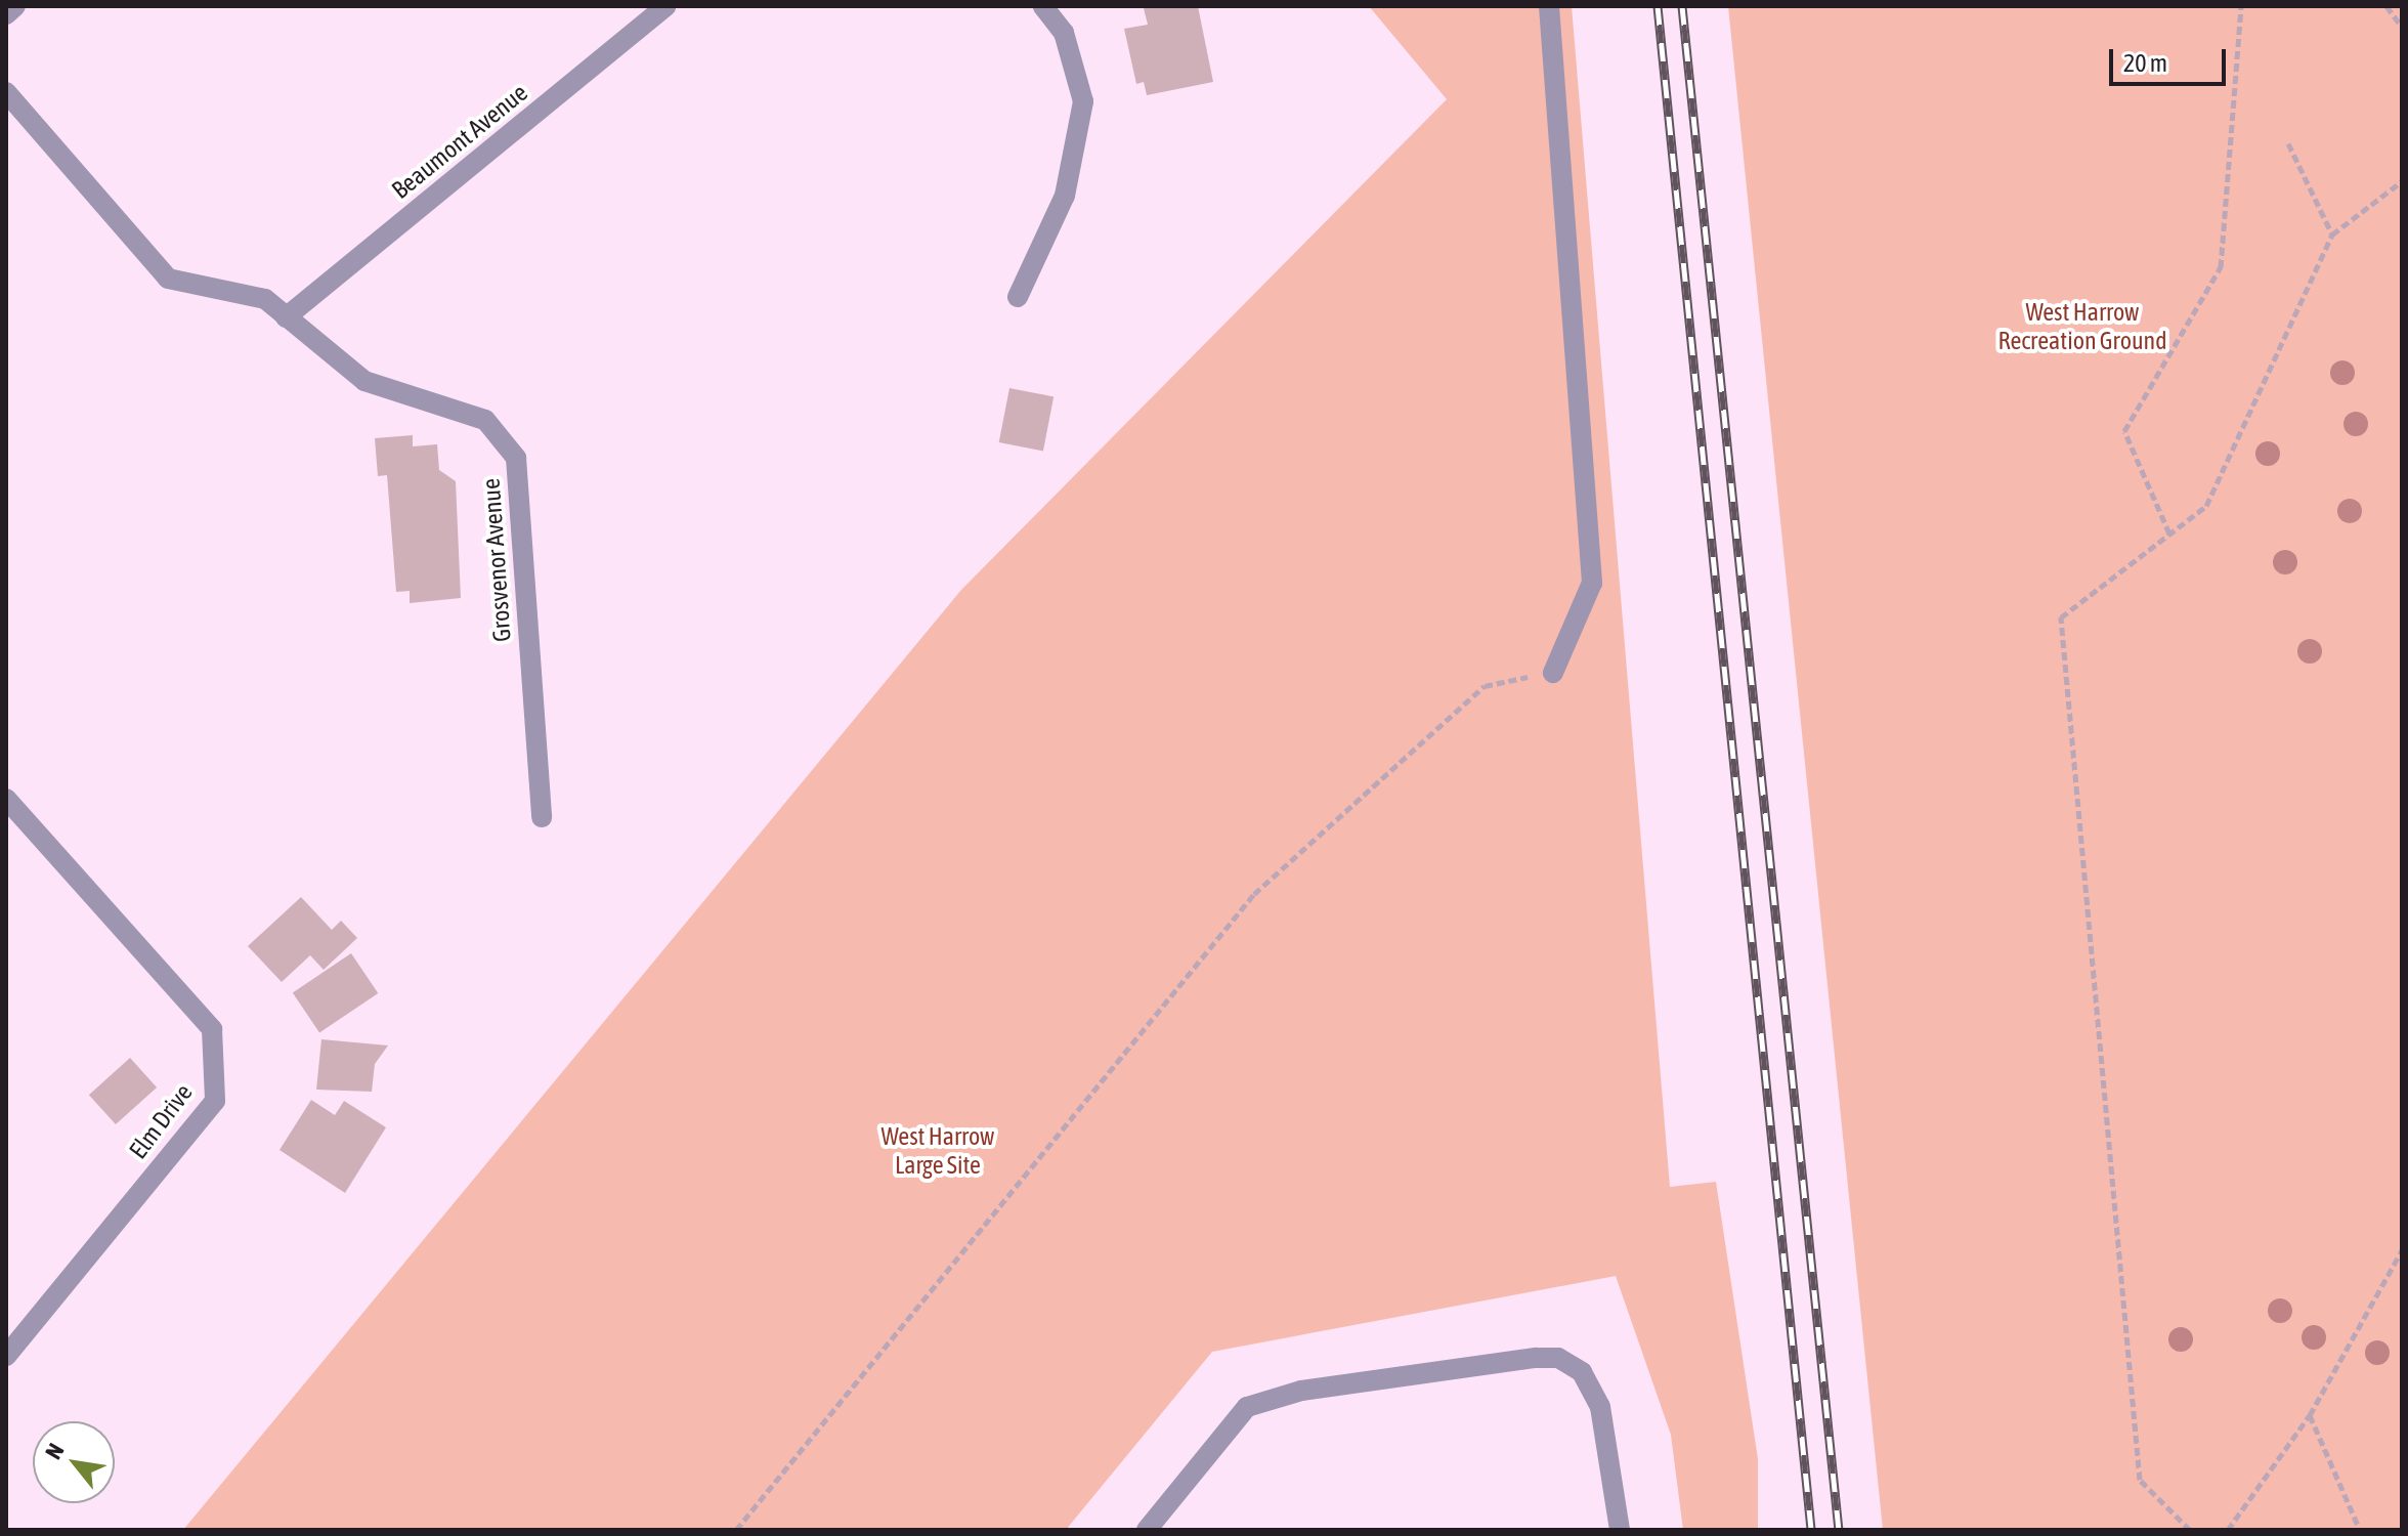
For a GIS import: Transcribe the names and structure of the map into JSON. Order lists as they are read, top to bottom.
{
  "streets": {
    "street": ["Beaumont Avenue", "Grosvenor Avenue", "Elm Drive"]
  },
  "crossings": [
    ["Beaumont Avenue", "Grosvenor Avenue"]
  ],
  "parks": ["West Harrow Recreation Ground", "West Harrow Large Site"],
  "scale_bar": "20 m",
  "north": "top left"
}
